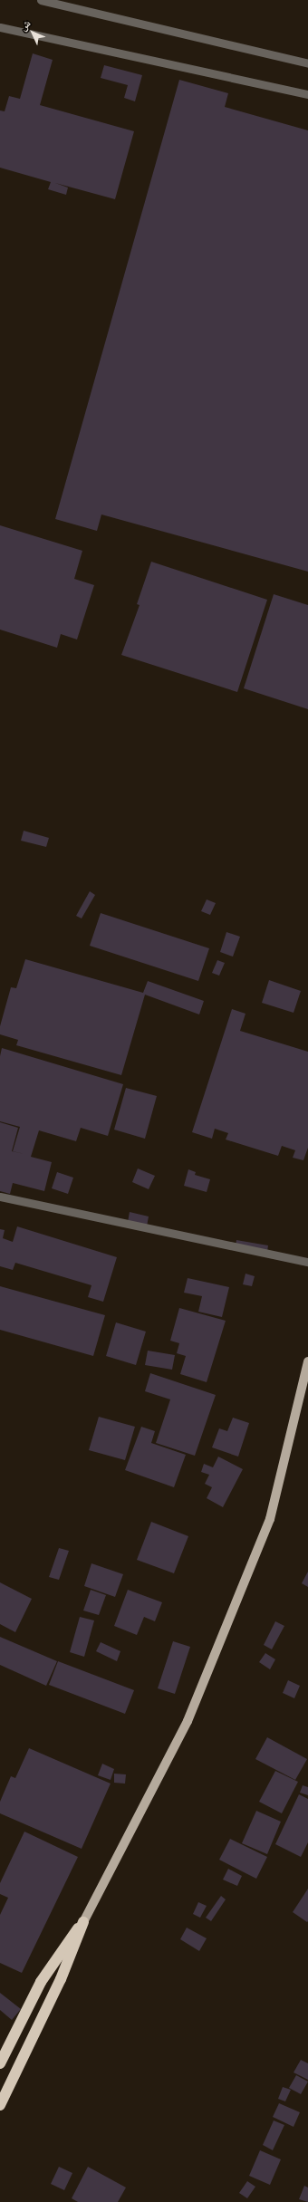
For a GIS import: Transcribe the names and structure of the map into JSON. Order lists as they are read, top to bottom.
{
  "north": "top left"
}
